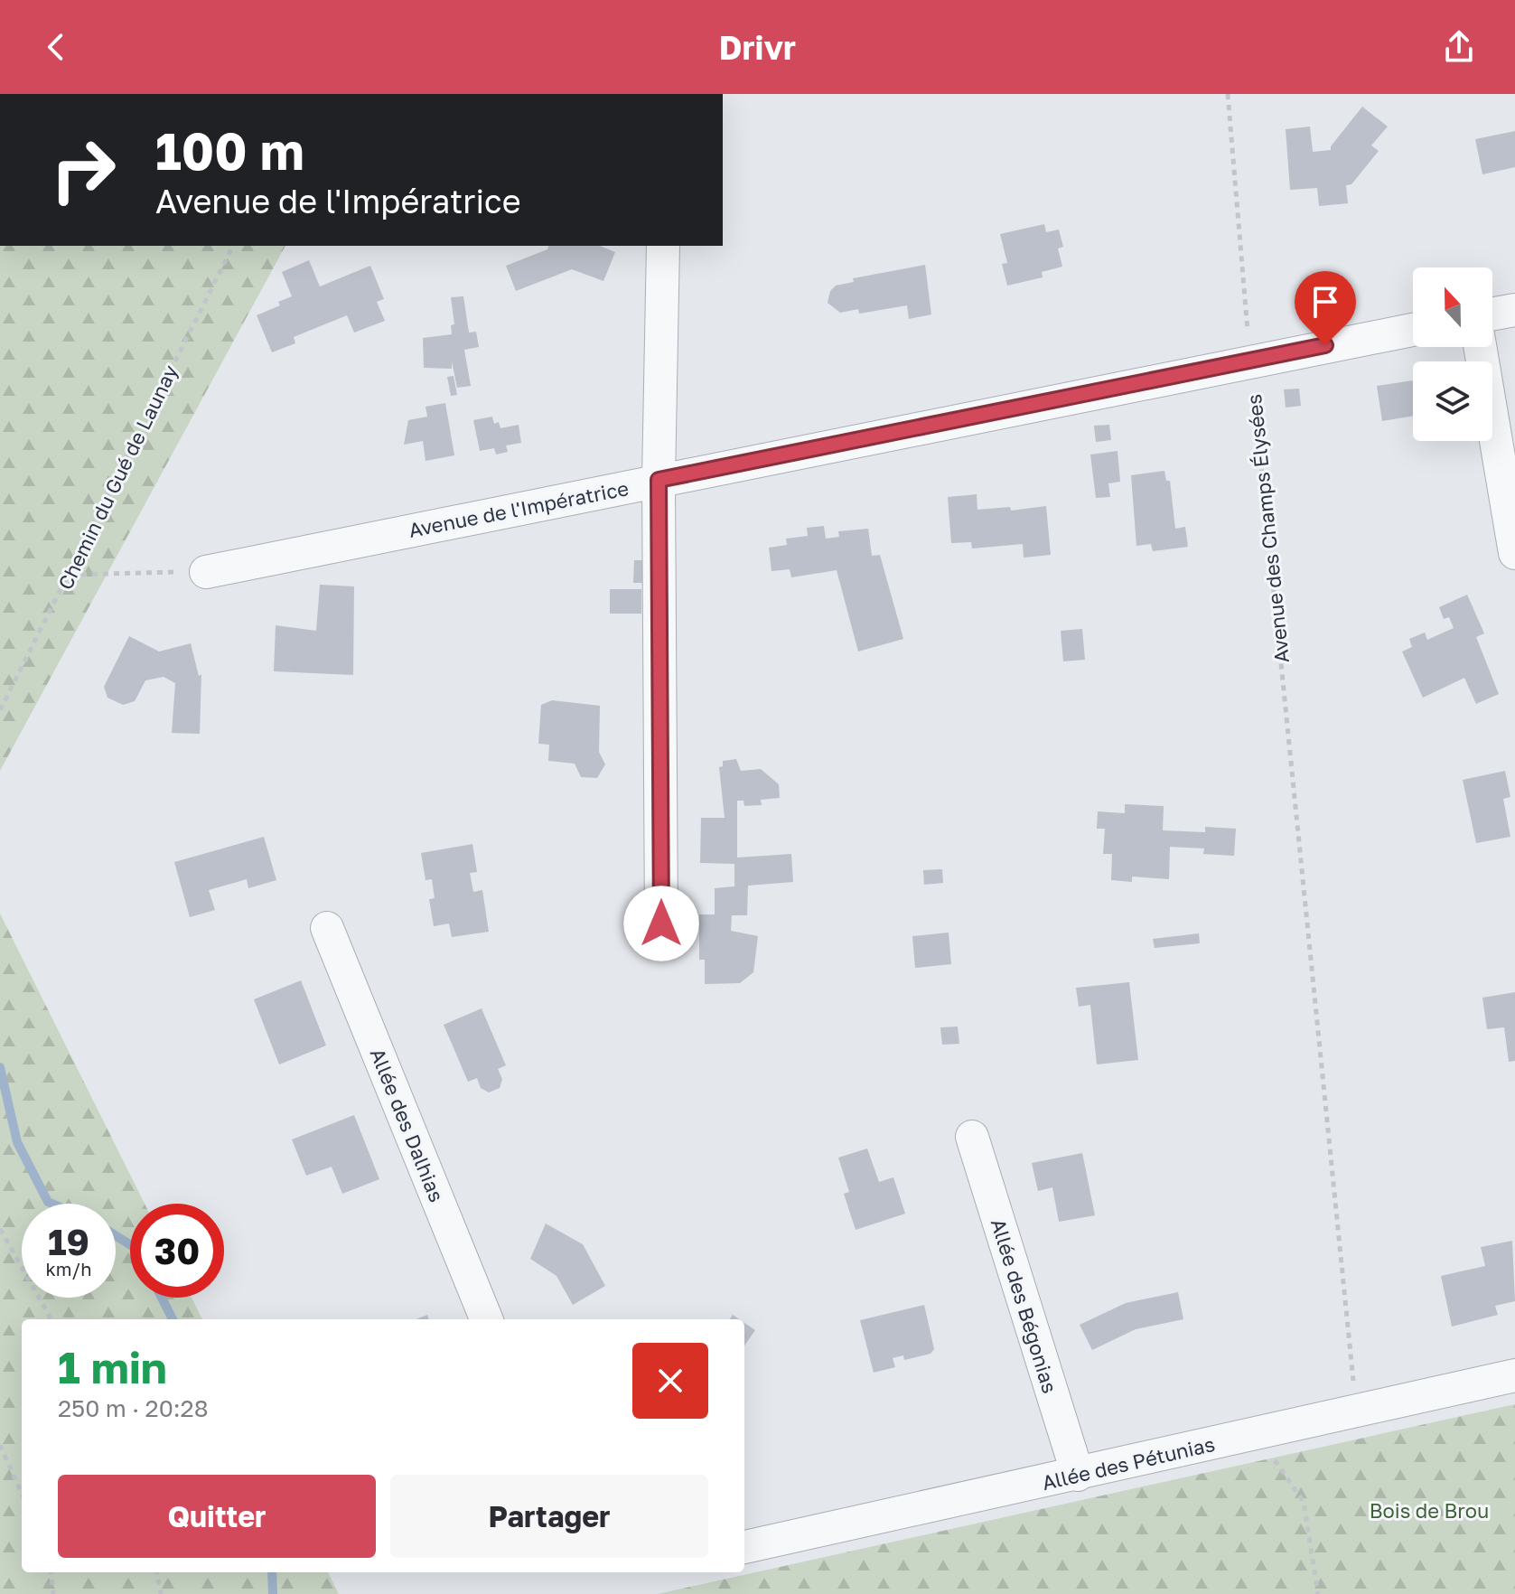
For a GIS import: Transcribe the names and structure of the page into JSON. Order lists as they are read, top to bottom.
{
  "streets": {
    "street": [
      "Avenue de l'Impératrice",
      "Allée des Dalhias",
      "Allée des Bégonias",
      "Allée des Pétunias"
    ],
    "path": ["Chemin du Gué de Launay", "Avenue des Champs Élysées"]
  },
  "crossings": [
    ["Avenue de l'Impératrice", "Avenue des Champs Élysées"],
    ["Avenue des Champs Élysées", "Allée des Pétunias"],
    ["Allée des Bégonias", "Allée des Pétunias"]
  ],
  "parks": ["Bois de Brou"],
  "north": "top",
  "page": {
    "header": "Drivr",
    "turn": ["100 m", "Avenue de l'Impératrice"],
    "speed": "19 km/h",
    "limit": "30",
    "heading": ["1 min", "250 m · 20:28"],
    "buttons": ["Quitter", "Partager"]
  }
}
